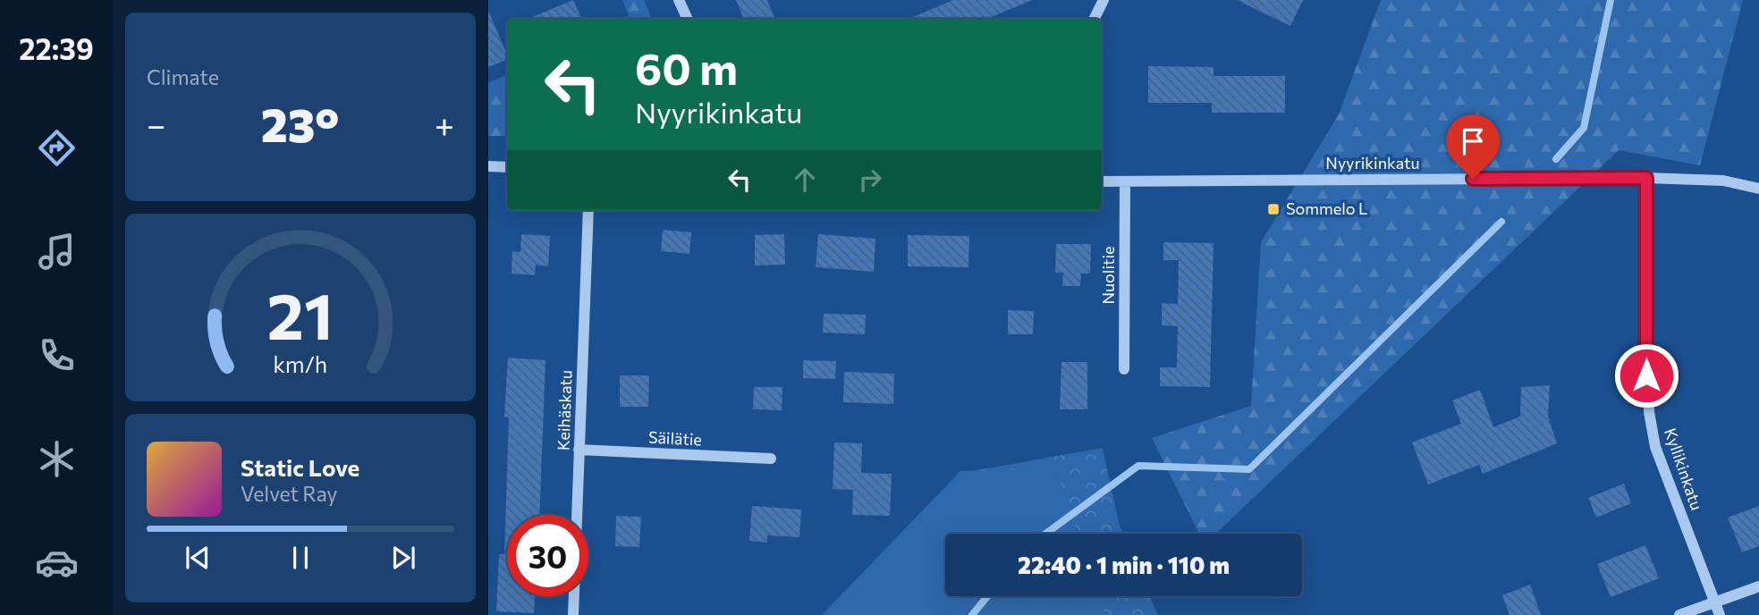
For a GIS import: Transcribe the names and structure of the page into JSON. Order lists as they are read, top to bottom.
{
  "streets": {
    "street": [
      "Nyyrikinkatu",
      "Nuolitie",
      "Keihäskatu",
      "Säilätie",
      "Kyllikinkatu"
    ]
  },
  "crossings": [
    ["Nyyrikinkatu", "Nuolitie"],
    ["Nyyrikinkatu", "Kyllikinkatu"],
    ["Keihäskatu", "Säilätie"]
  ],
  "places": {
    "transit": ["Sommelo L"]
  },
  "page": {
    "tabs": "22:39",
    "tile": "Climate",
    "turn": ["60 m", "Nyyrikinkatu"],
    "heat": ["−", "23°", "+"],
    "song": ["Static Love", "Velvet Ray"],
    "limit": "30",
    "trip": "22:40 · 1 min · 110 m",
    "gauge": ["21", "km/h"]
  }
}
